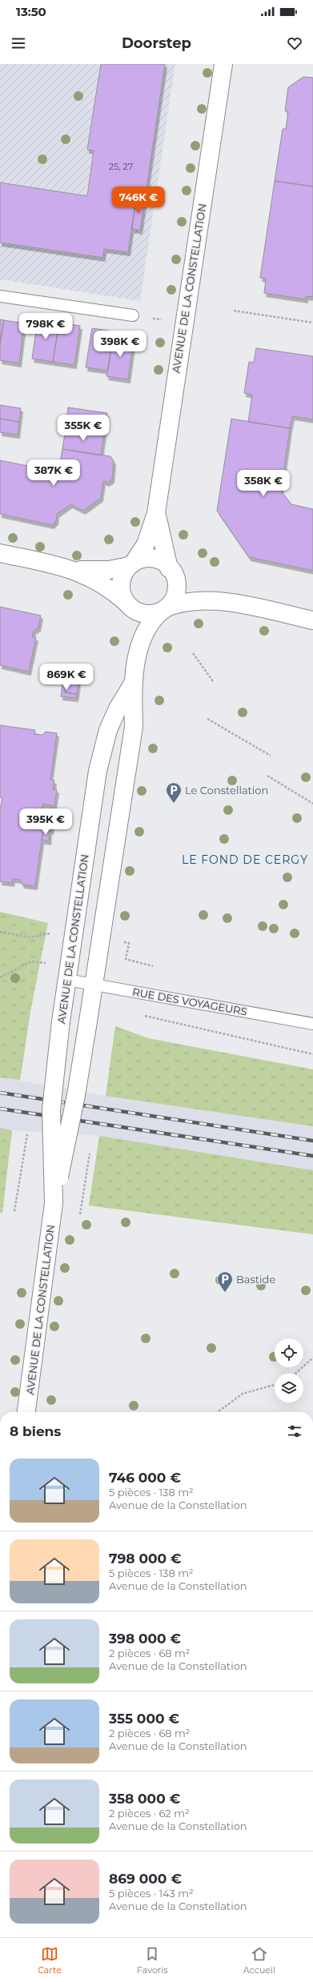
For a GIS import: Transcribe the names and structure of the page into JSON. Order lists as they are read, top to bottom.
{
  "streets": {
    "street": ["AVENUE DE LA CONSTELLATION"],
    "lane": ["RUE DES VOYAGEURS"]
  },
  "crossings": [
    ["AVENUE DE LA CONSTELLATION", "RUE DES VOYAGEURS"]
  ],
  "districts": ["LE FOND DE CERGY"],
  "places": {
    "parking": ["Le Constellation", "Bastide"]
  },
  "house_numbers": ["25, 27"],
  "page": {
    "status": "13:50",
    "header": "Doorstep",
    "price": [
      "746K €",
      "798K €",
      "398K €",
      "355K €",
      "387K €",
      "358K €",
      "869K €",
      "395K €"
    ],
    "heading": "8 biens",
    "list": [
      {
        "name": "746 000 €",
        "note": "5 pièces · 138 m² · Avenue de la Constellation"
      },
      {
        "name": "798 000 €",
        "note": "5 pièces · 138 m² · Avenue de la Constellation"
      },
      {
        "name": "398 000 €",
        "note": "2 pièces · 68 m² · Avenue de la Constellation"
      },
      {
        "name": "355 000 €",
        "note": "2 pièces · 68 m² · Avenue de la Constellation"
      },
      {
        "name": "358 000 €",
        "note": "2 pièces · 62 m² · Avenue de la Constellation"
      },
      {
        "name": "869 000 €",
        "note": "5 pièces · 143 m² · Avenue de la Constellation"
      }
    ],
    "tabs": ["Carte", "Favoris", "Accueil"]
  }
}
